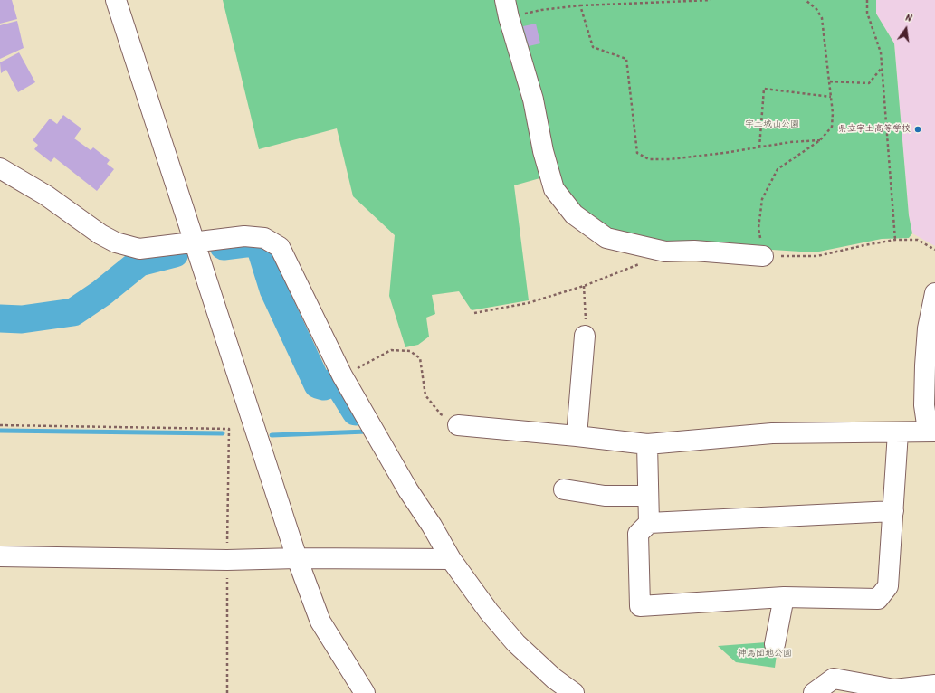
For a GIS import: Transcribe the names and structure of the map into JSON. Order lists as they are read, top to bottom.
{
  "parks": ["宇土城山公園", "神馬団地公園"],
  "places": ["県立宇土高等学校"],
  "north": "top"
}
